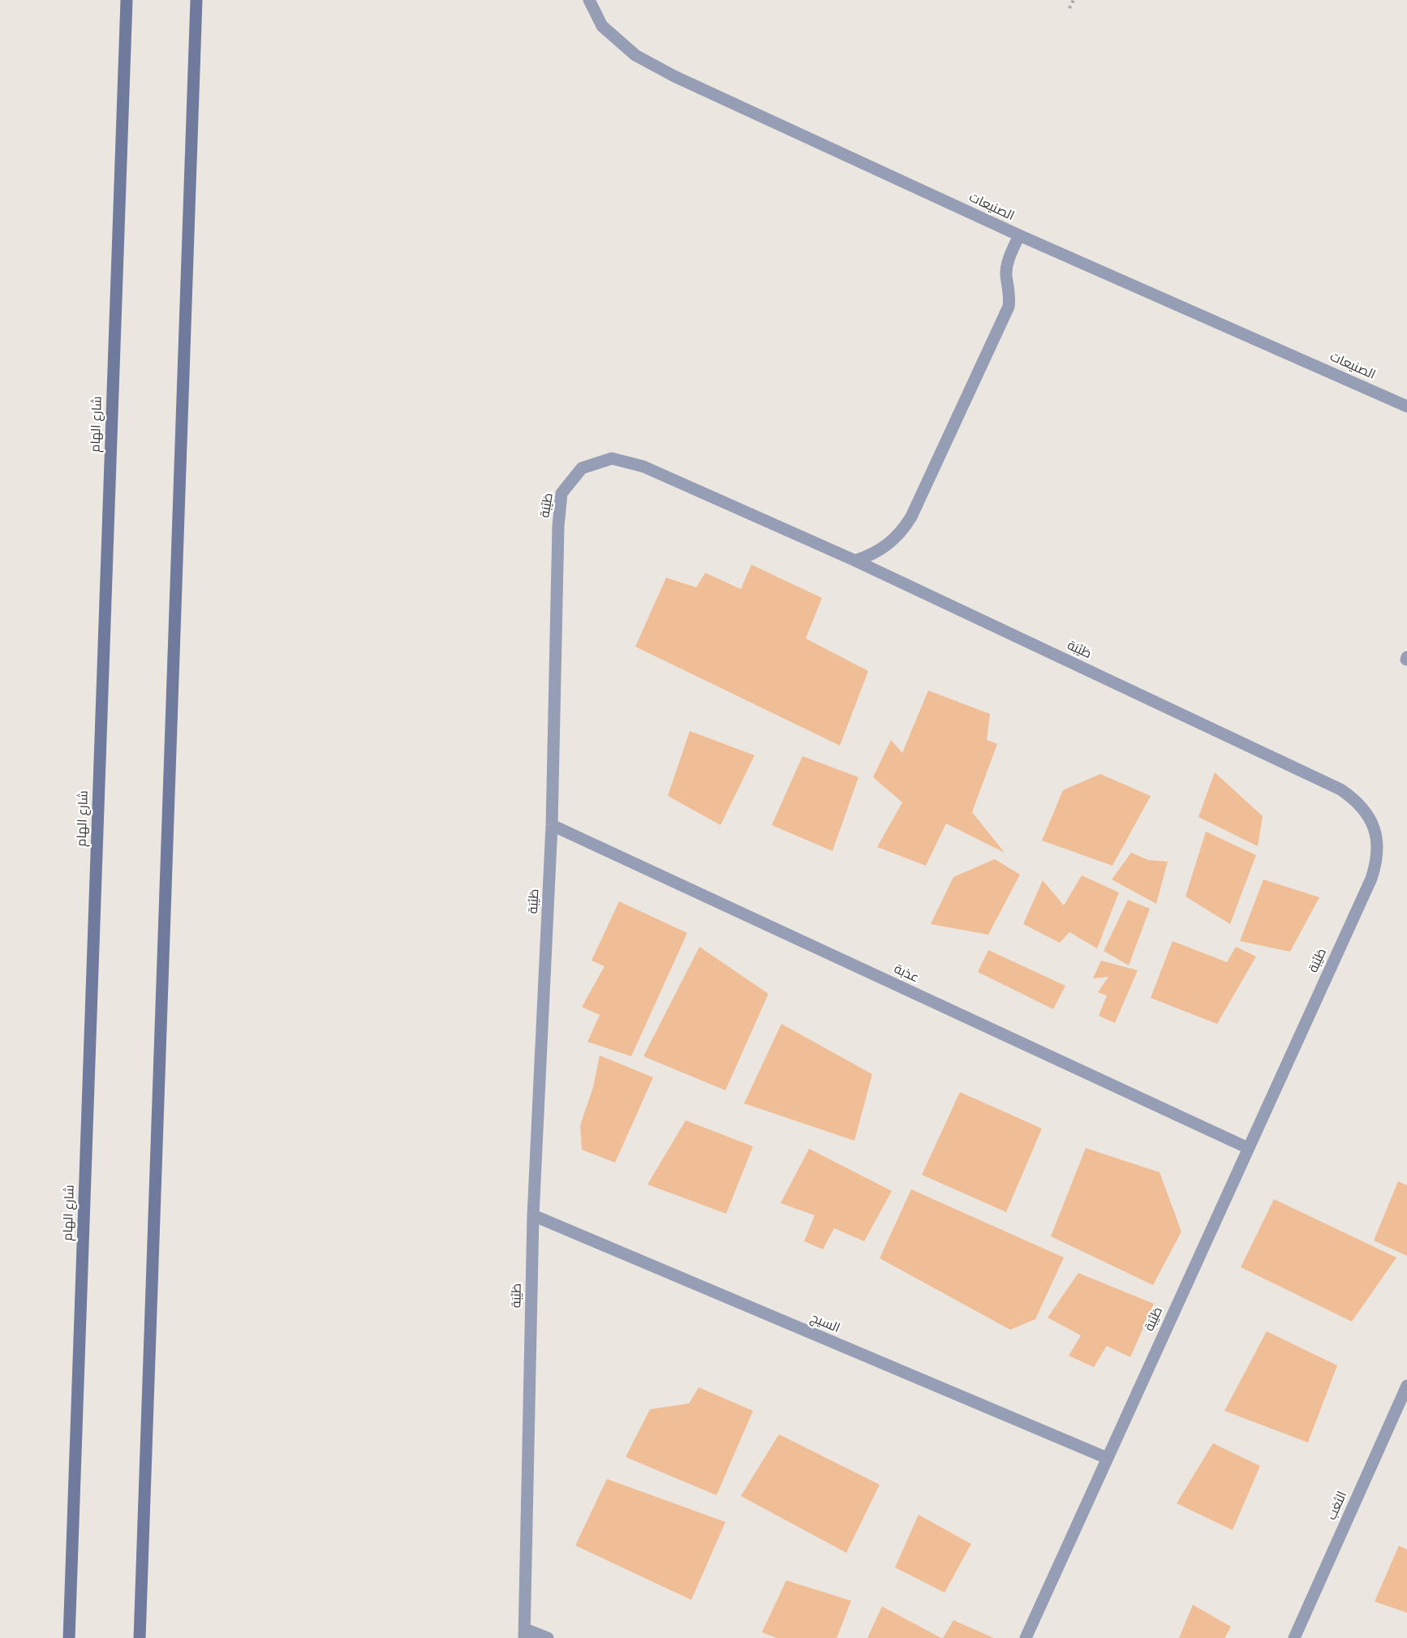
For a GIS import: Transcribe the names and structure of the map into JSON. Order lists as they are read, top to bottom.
{
  "streets": {
    "street": [
      "الصنيعات",
      "شارع الهام",
      "طَيْبَة",
      "عذبة",
      "السيج",
      "الثغب"
    ]
  },
  "crossings": [
    ["طَيْبَة", "عذبة"],
    ["طَيْبَة", "السيج"]
  ]
}
